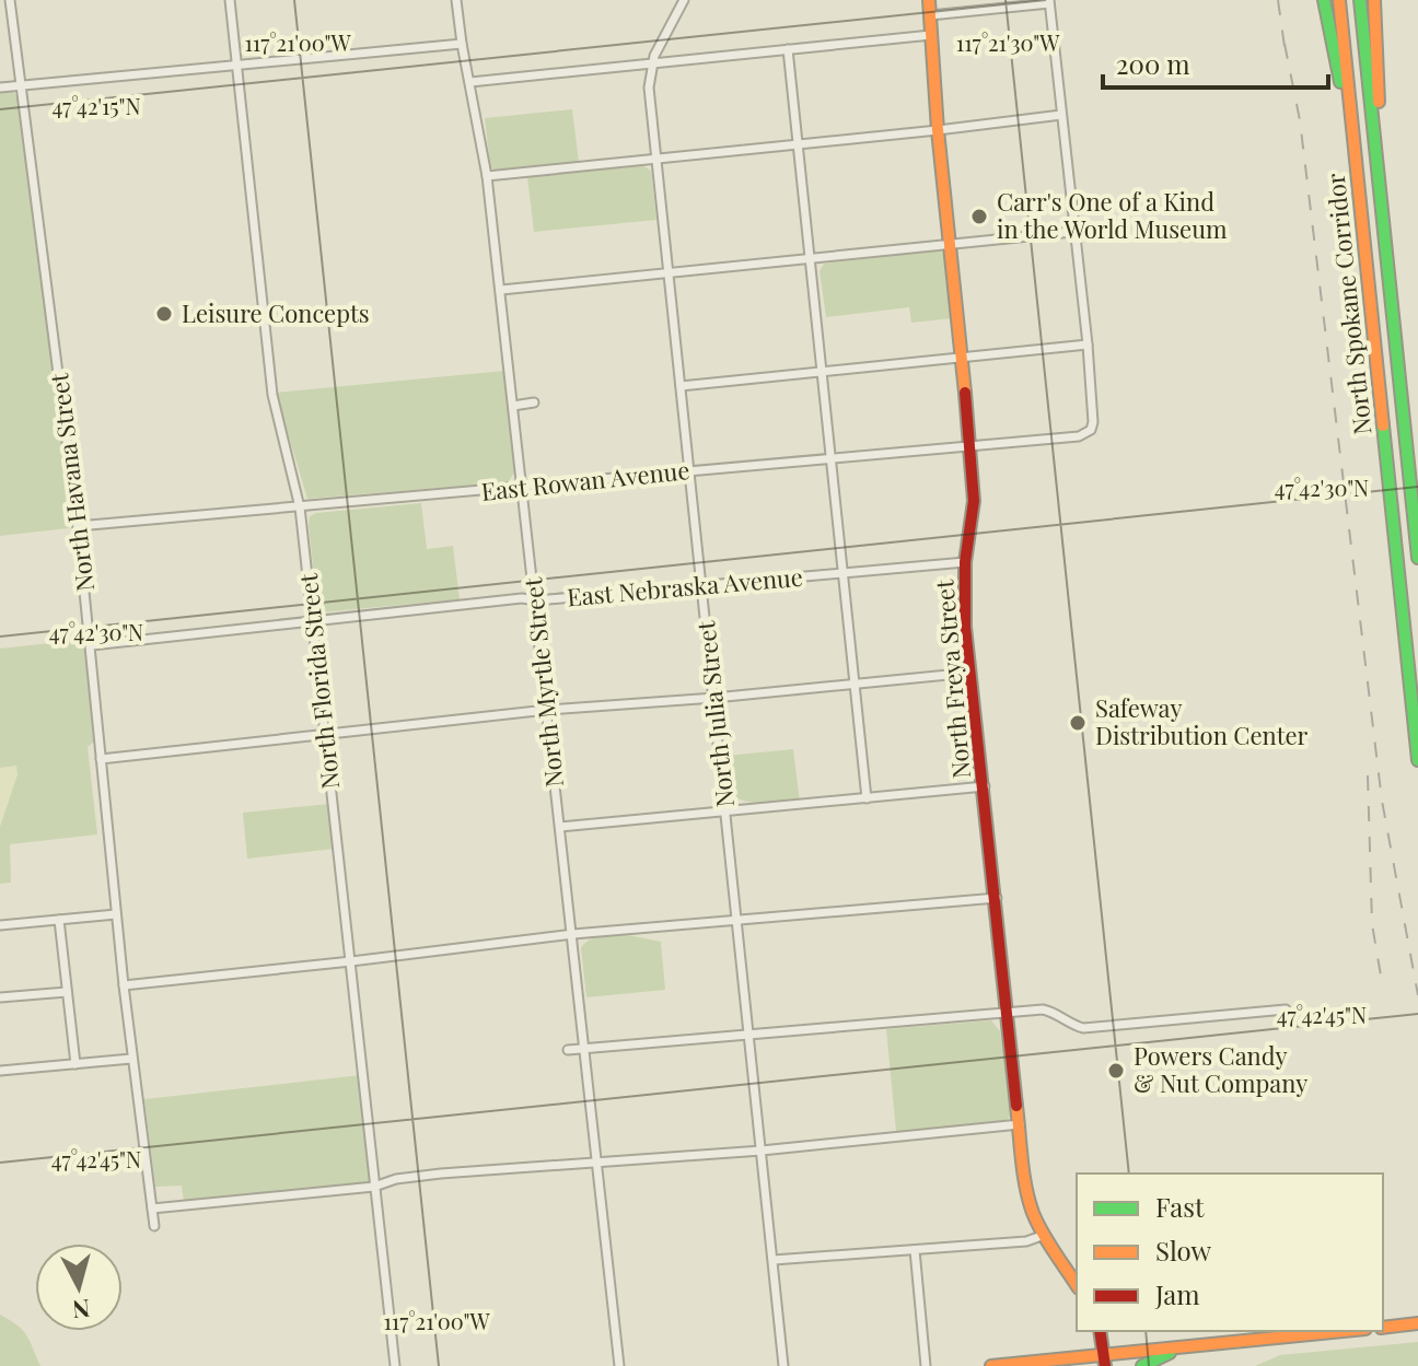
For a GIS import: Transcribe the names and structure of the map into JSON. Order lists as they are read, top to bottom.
{
  "streets": {
    "main road": ["North Spokane Corridor", "North Freya Street"],
    "street": [
      "East Rowan Avenue",
      "North Havana Street",
      "East Nebraska Avenue",
      "North Florida Street",
      "North Myrtle Street",
      "North Julia Street"
    ]
  },
  "crossings": [
    ["East Rowan Avenue", "North Havana Street"],
    ["East Rowan Avenue", "North Freya Street"],
    ["East Rowan Avenue", "North Florida Street"],
    ["East Rowan Avenue", "North Myrtle Street"],
    ["East Rowan Avenue", "North Julia Street"],
    ["North Havana Street", "East Nebraska Avenue"],
    ["East Nebraska Avenue", "North Freya Street"],
    ["East Nebraska Avenue", "North Florida Street"],
    ["East Nebraska Avenue", "North Myrtle Street"],
    ["East Nebraska Avenue", "North Julia Street"]
  ],
  "places": [
    "Carr's One of a Kind in the World Museum",
    "Leisure Concepts",
    "Safeway Distribution Center",
    "Powers Candy & Nut Company"
  ],
  "legend": ["Fast", "Slow", "Jam"],
  "scale_bar": "200 m",
  "north": "bottom",
  "coordinates": [
    "117°21'00\"W",
    "117°21'30\"W",
    "47°42'15\"N",
    "47°42'30\"N",
    "47°42'45\"N"
  ]
}
